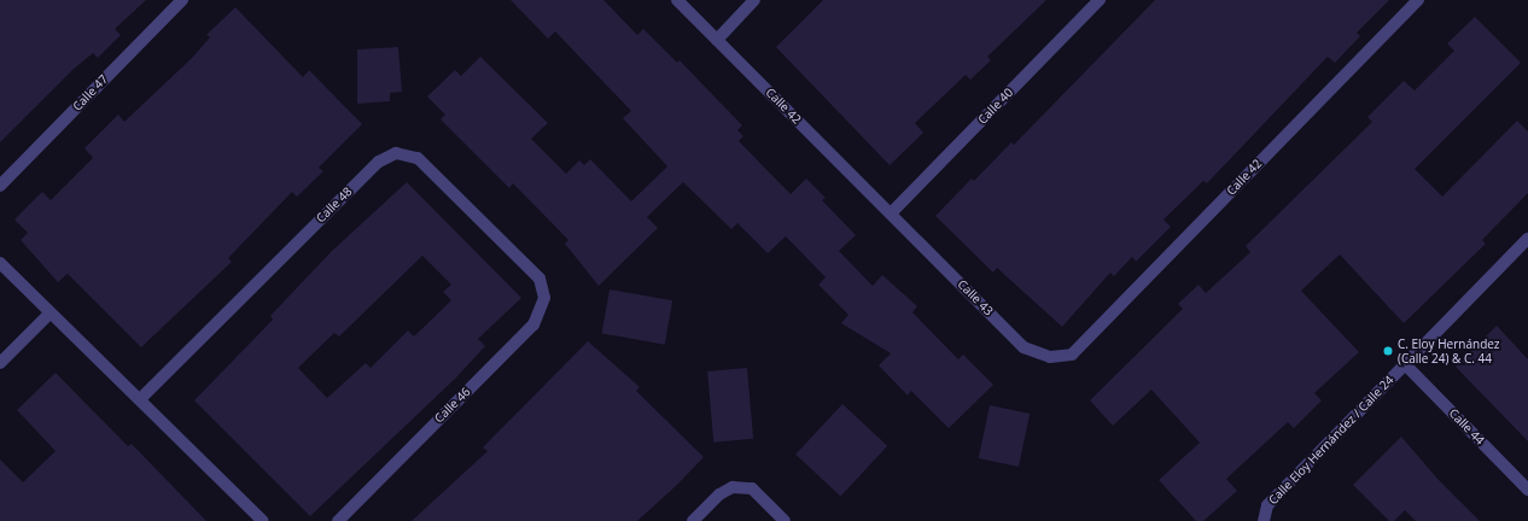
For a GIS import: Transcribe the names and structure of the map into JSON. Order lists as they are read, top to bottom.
{
  "streets": {
    "street": [
      "Calle 47",
      "Calle 42",
      "Calle 40",
      "Calle 48",
      "Calle 43",
      "Calle 46",
      "Calle 44",
      "Calle Eloy Hernández / Calle 24"
    ]
  },
  "crossings": [
    ["Calle 42", "Calle 40"],
    ["Calle 42", "Calle 43"],
    ["Calle 40", "Calle 43"],
    ["Calle 48", "Calle 46"],
    ["Calle 44", "Calle Eloy Hernández / Calle 24"]
  ],
  "places": ["C. Eloy Hernández (Calle 24) & C. 44"]
}
